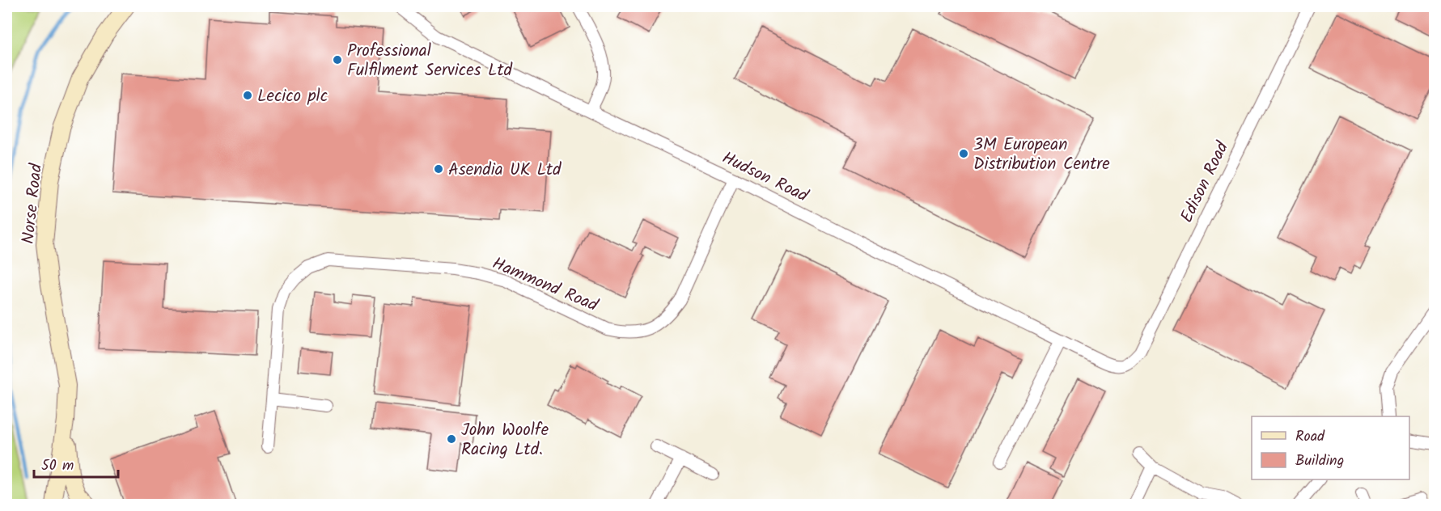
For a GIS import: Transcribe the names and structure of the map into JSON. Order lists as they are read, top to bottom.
{
  "streets": {
    "street": [
      "Hudson Road",
      "Edison Road",
      "Norse Road",
      "Hammond Road"
    ]
  },
  "crossings": [
    ["Hudson Road", "Edison Road"],
    ["Hudson Road", "Hammond Road"]
  ],
  "places": [
    "Professional Fulfilment Services Ltd",
    "Lecico plc",
    "3M European Distribution Centre",
    "Asendia UK Ltd",
    "John Woolfe Racing Ltd."
  ],
  "legend": ["Road", "Building"],
  "scale_bar": "50 m"
}
